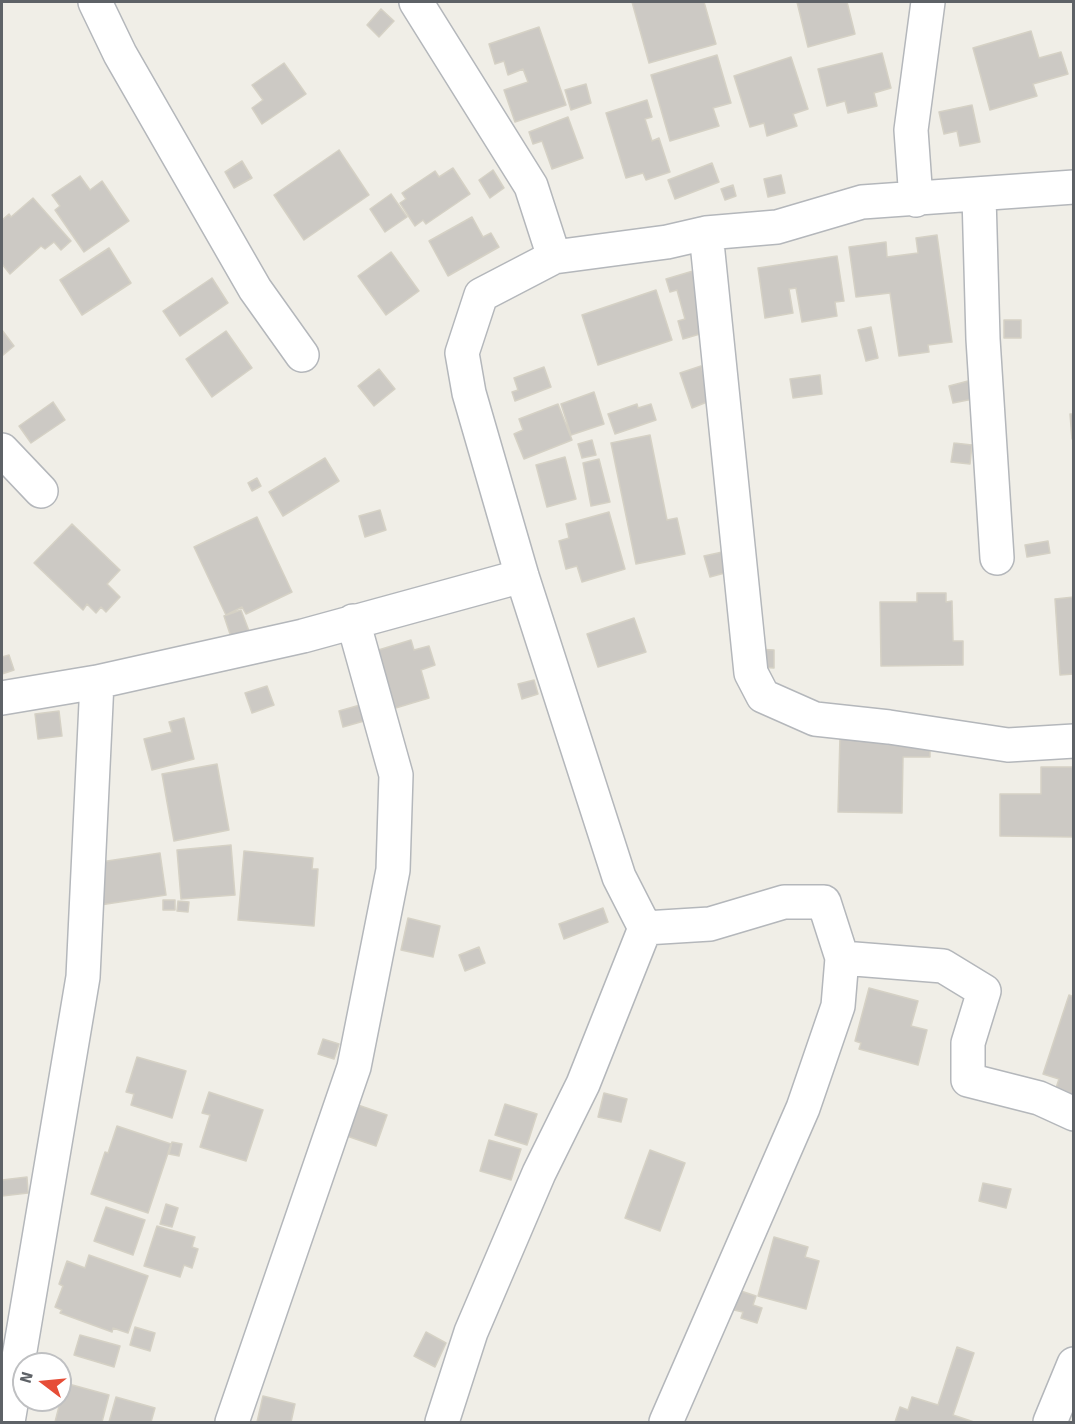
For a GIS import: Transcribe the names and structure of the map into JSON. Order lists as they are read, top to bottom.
{
  "north": "left"
}
